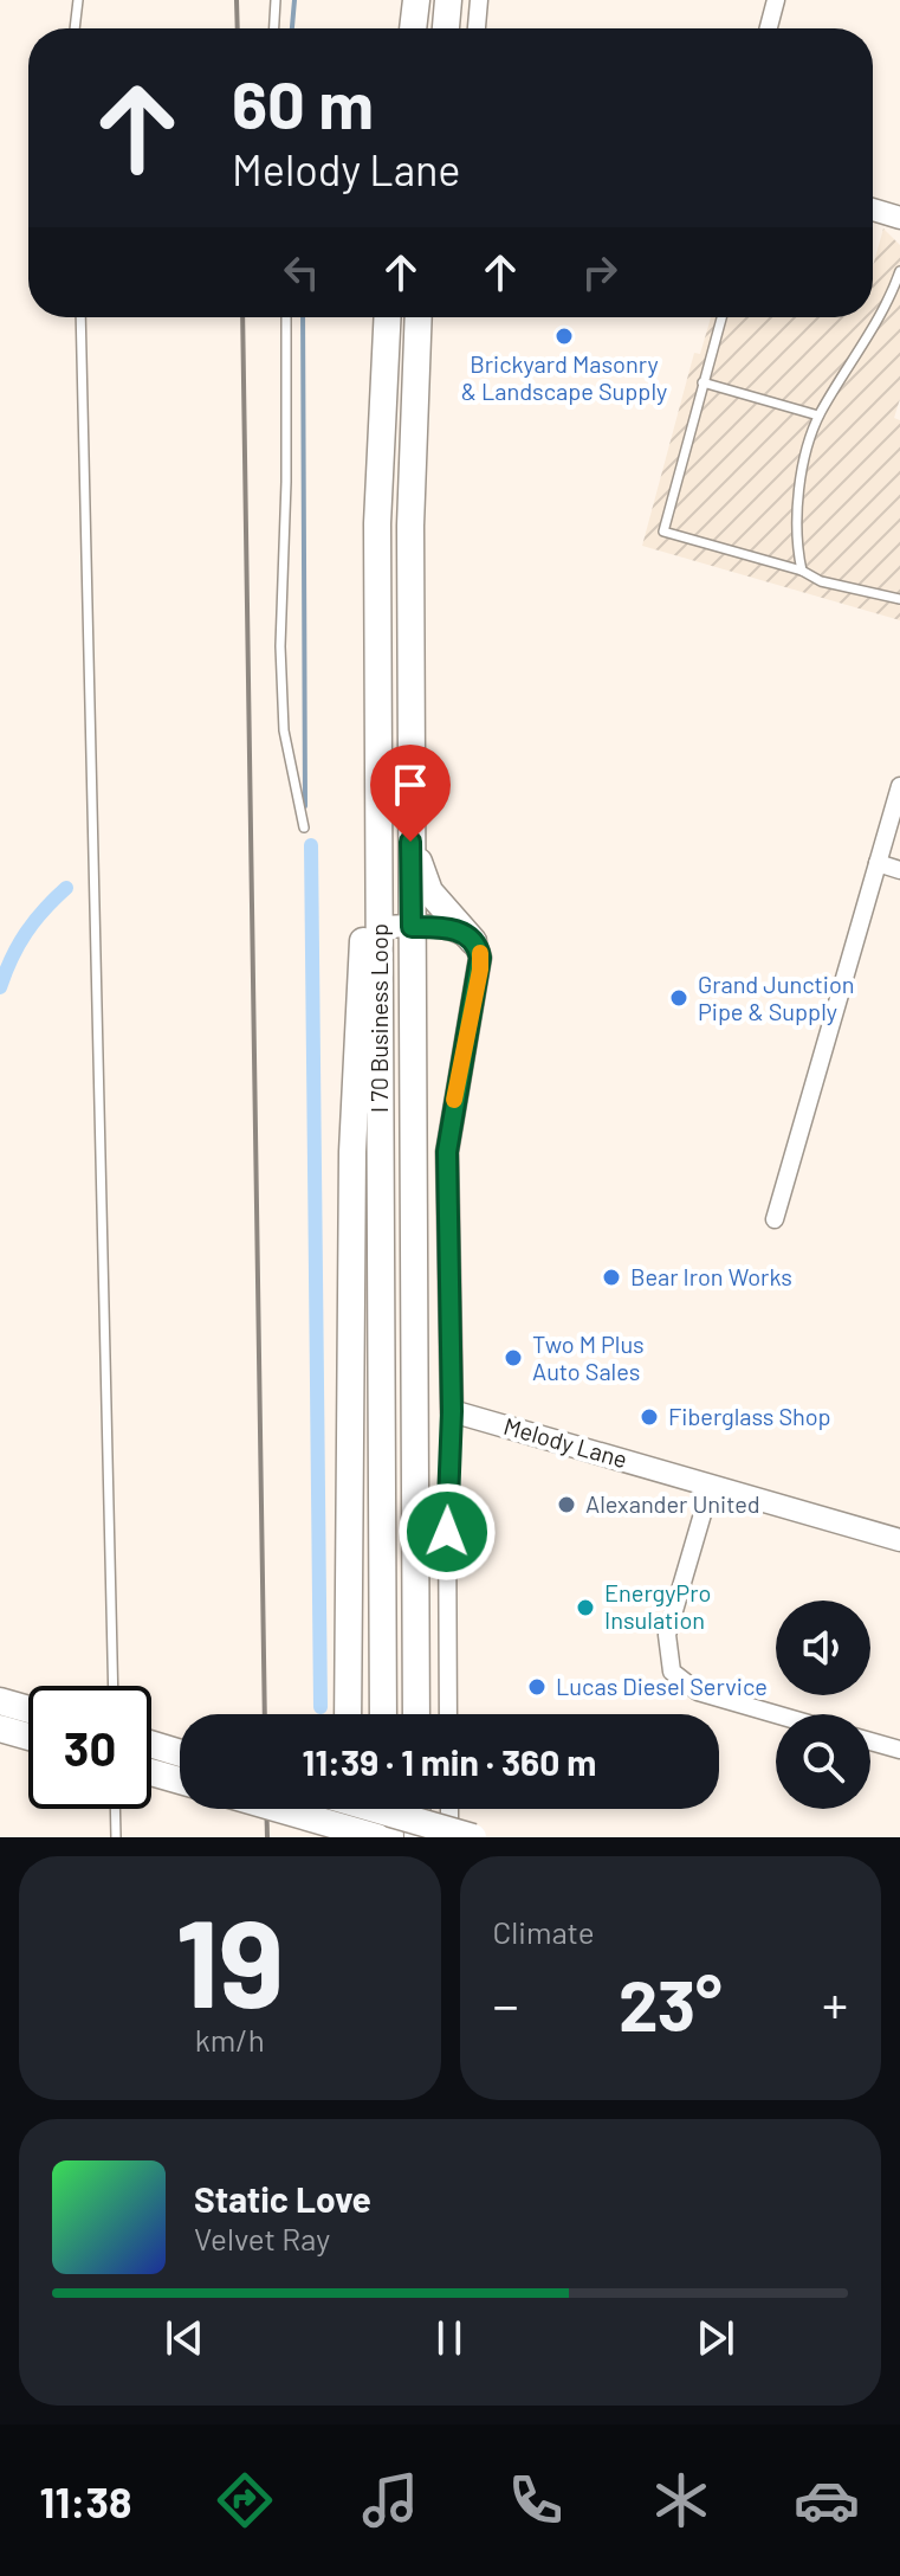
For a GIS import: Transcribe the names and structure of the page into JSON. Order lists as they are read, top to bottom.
{
  "streets": {
    "main road": ["I 70 Business Loop"],
    "street": ["Melody Lane"]
  },
  "places": [
    "Brickyard Masonry & Landscape Supply",
    "Grand Junction Pipe & Supply",
    "Bear Iron Works",
    "Two M Plus Auto Sales",
    "Fiberglass Shop",
    "Alexander United",
    "EnergyPro Insulation",
    "Lucas Diesel Service"
  ],
  "page": {
    "turn": ["60 m", "Melody Lane"],
    "limit": "30",
    "trip": "11:39 · 1 min · 360 m",
    "tile": [
      ["19", "km/h"],
      "Climate"
    ],
    "heat": ["−", "23°", "+"],
    "song": ["Static Love", "Velvet Ray"],
    "tabs": "11:38"
  }
}
